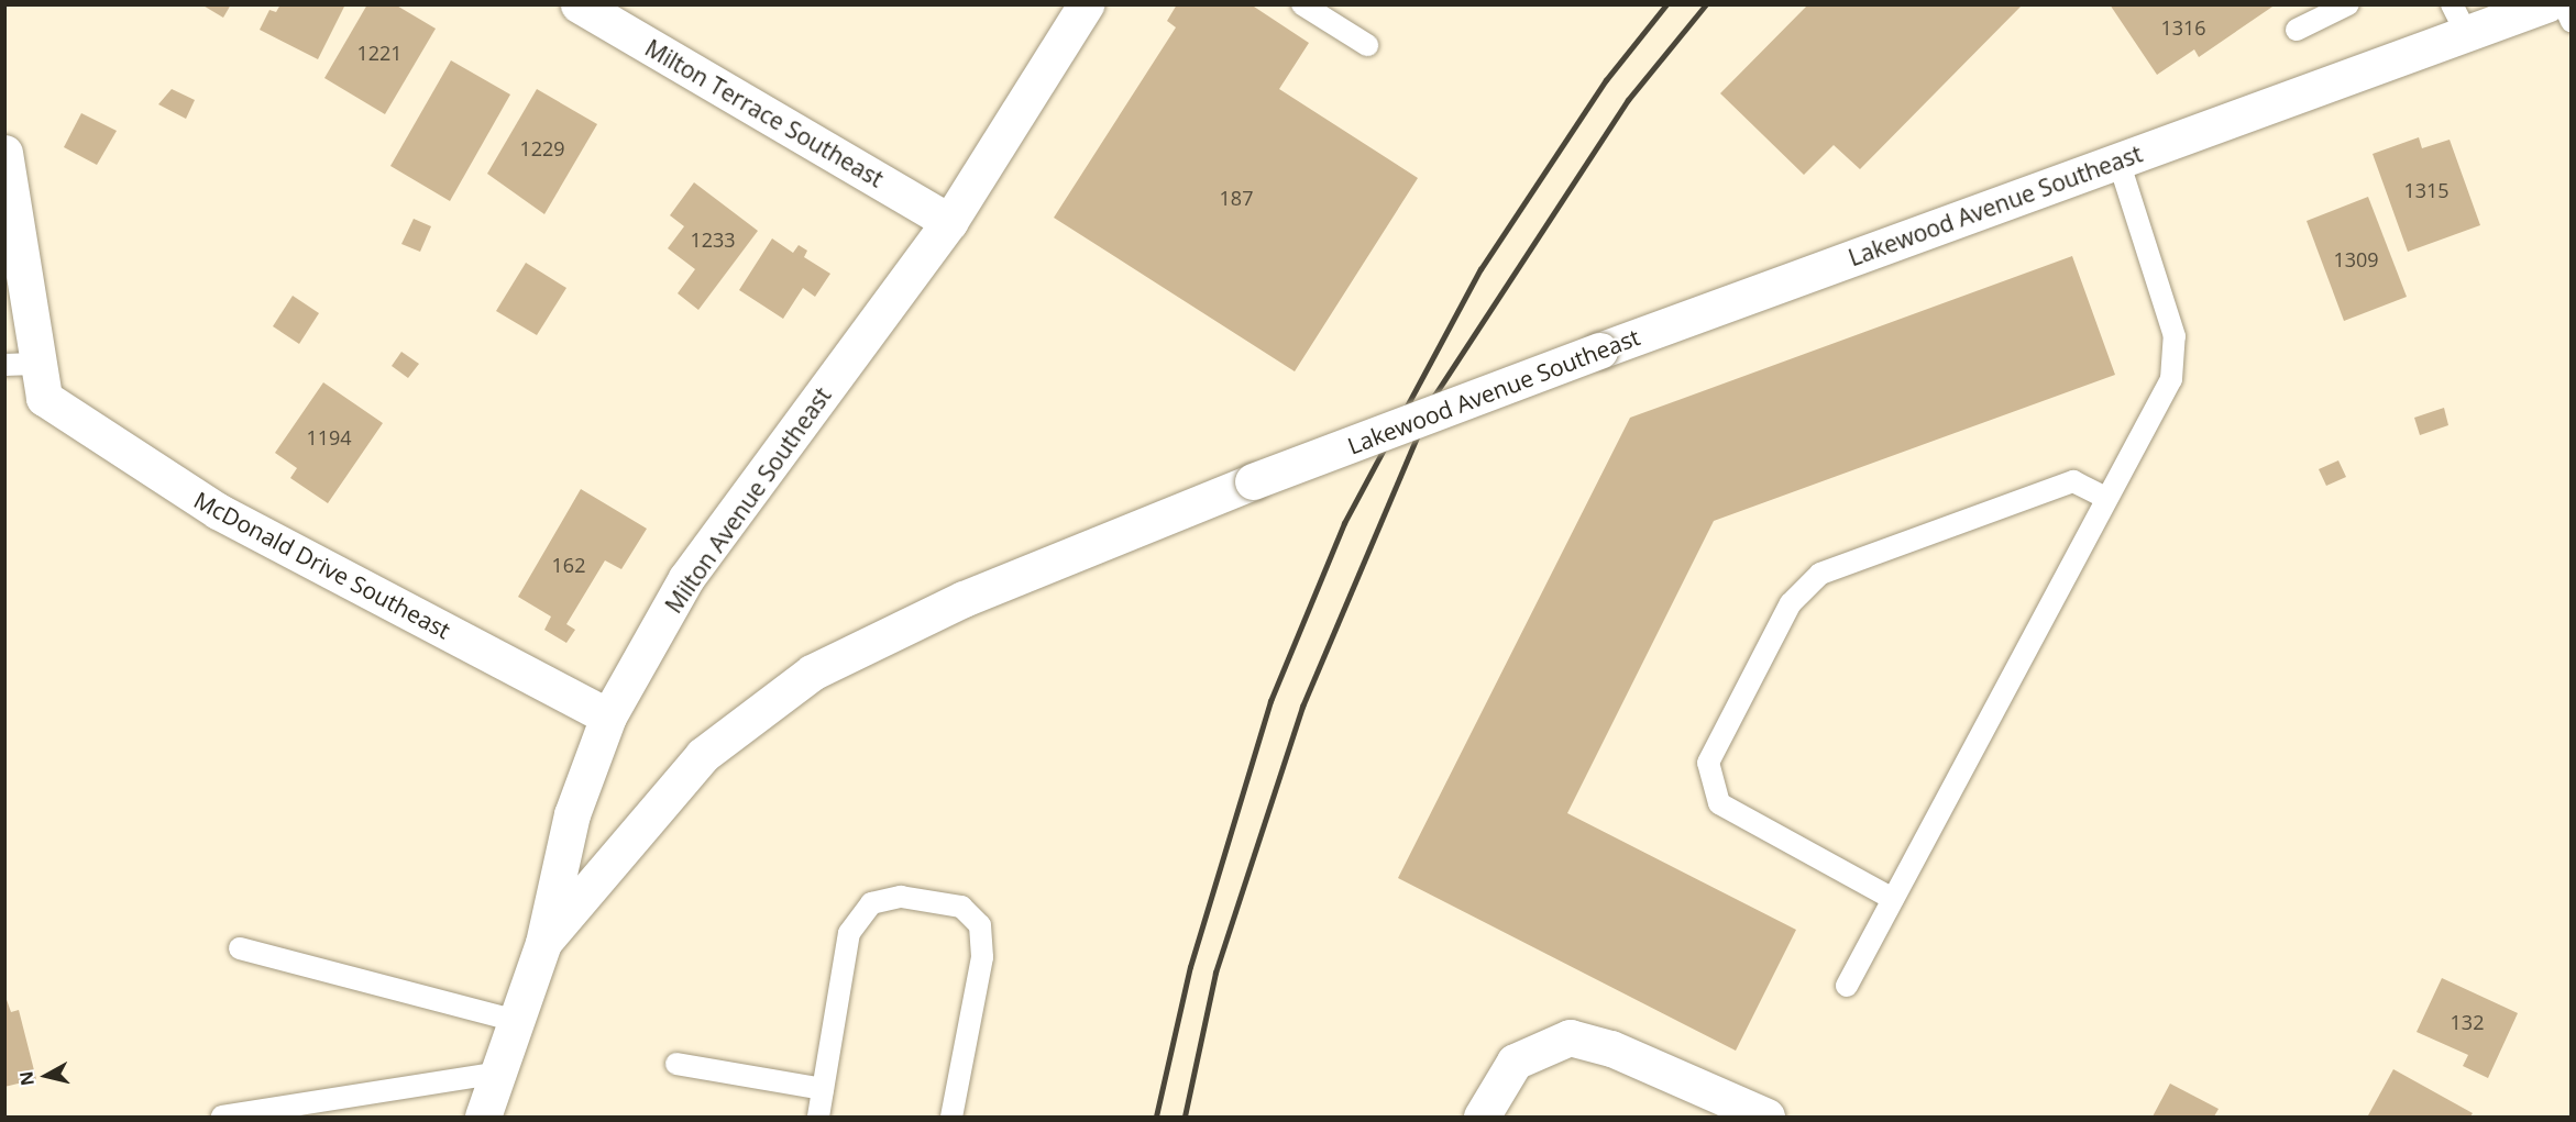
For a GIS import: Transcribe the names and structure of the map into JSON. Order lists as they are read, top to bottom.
{
  "streets": {
    "street": [
      "Milton Terrace Southeast",
      "Lakewood Avenue Southeast",
      "Milton Avenue Southeast",
      "McDonald Drive Southeast"
    ]
  },
  "crossings": [
    ["Milton Terrace Southeast", "Milton Avenue Southeast"],
    ["Lakewood Avenue Southeast", "Milton Avenue Southeast"],
    ["Milton Avenue Southeast", "McDonald Drive Southeast"]
  ],
  "house_numbers": [
    "1316",
    "1221",
    "1229",
    "1315",
    "187",
    "1233",
    "1309",
    "1194",
    "162",
    "132"
  ],
  "north": "left"
}
